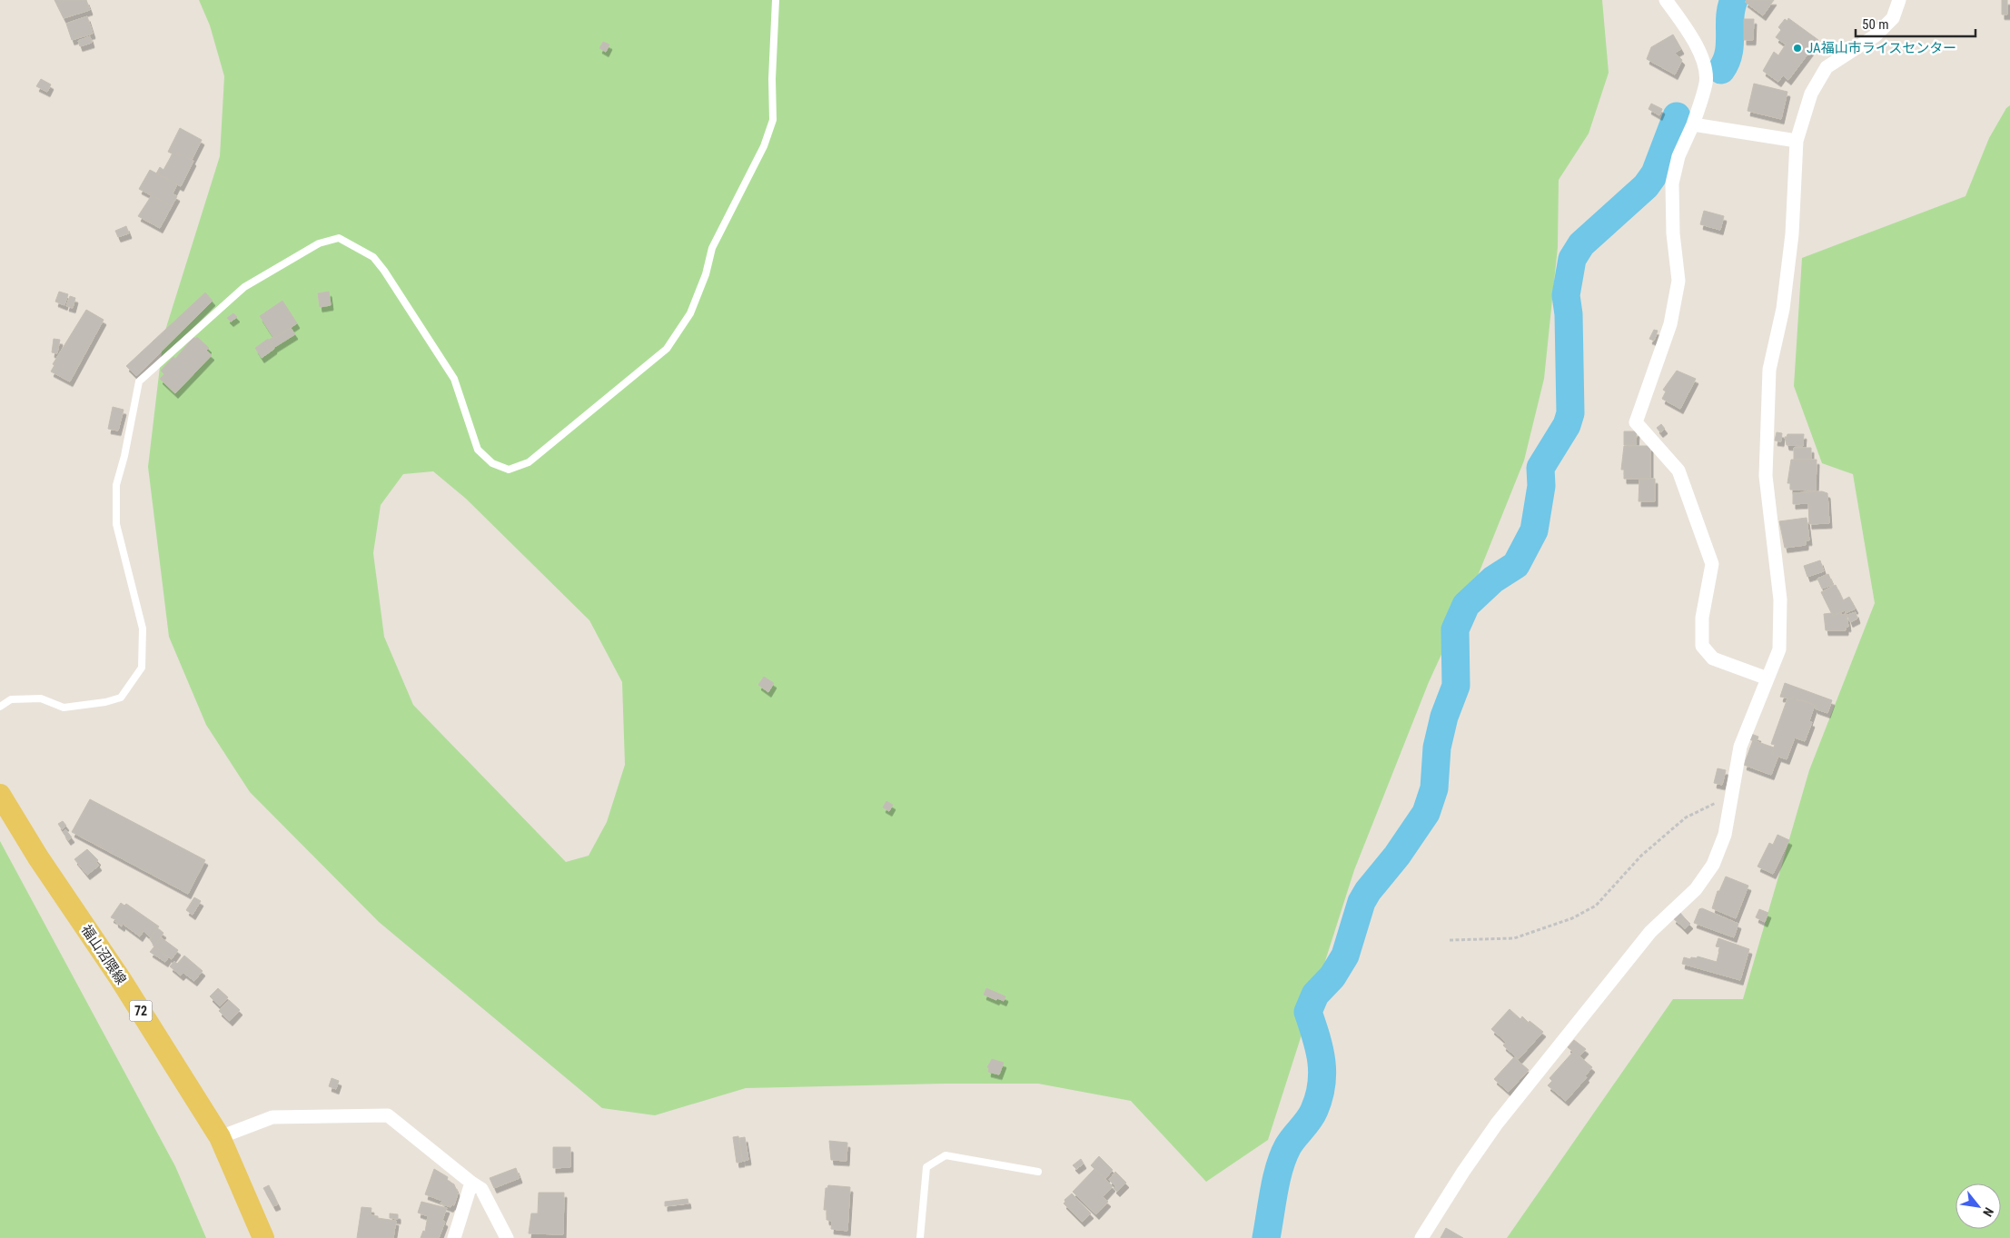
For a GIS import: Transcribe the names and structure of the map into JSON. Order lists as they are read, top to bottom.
{
  "streets": {
    "main road": ["福山沼隈線", "72"]
  },
  "places": ["JA福山市ライスセンター"],
  "scale_bar": "50 m",
  "north": "bottom right"
}
